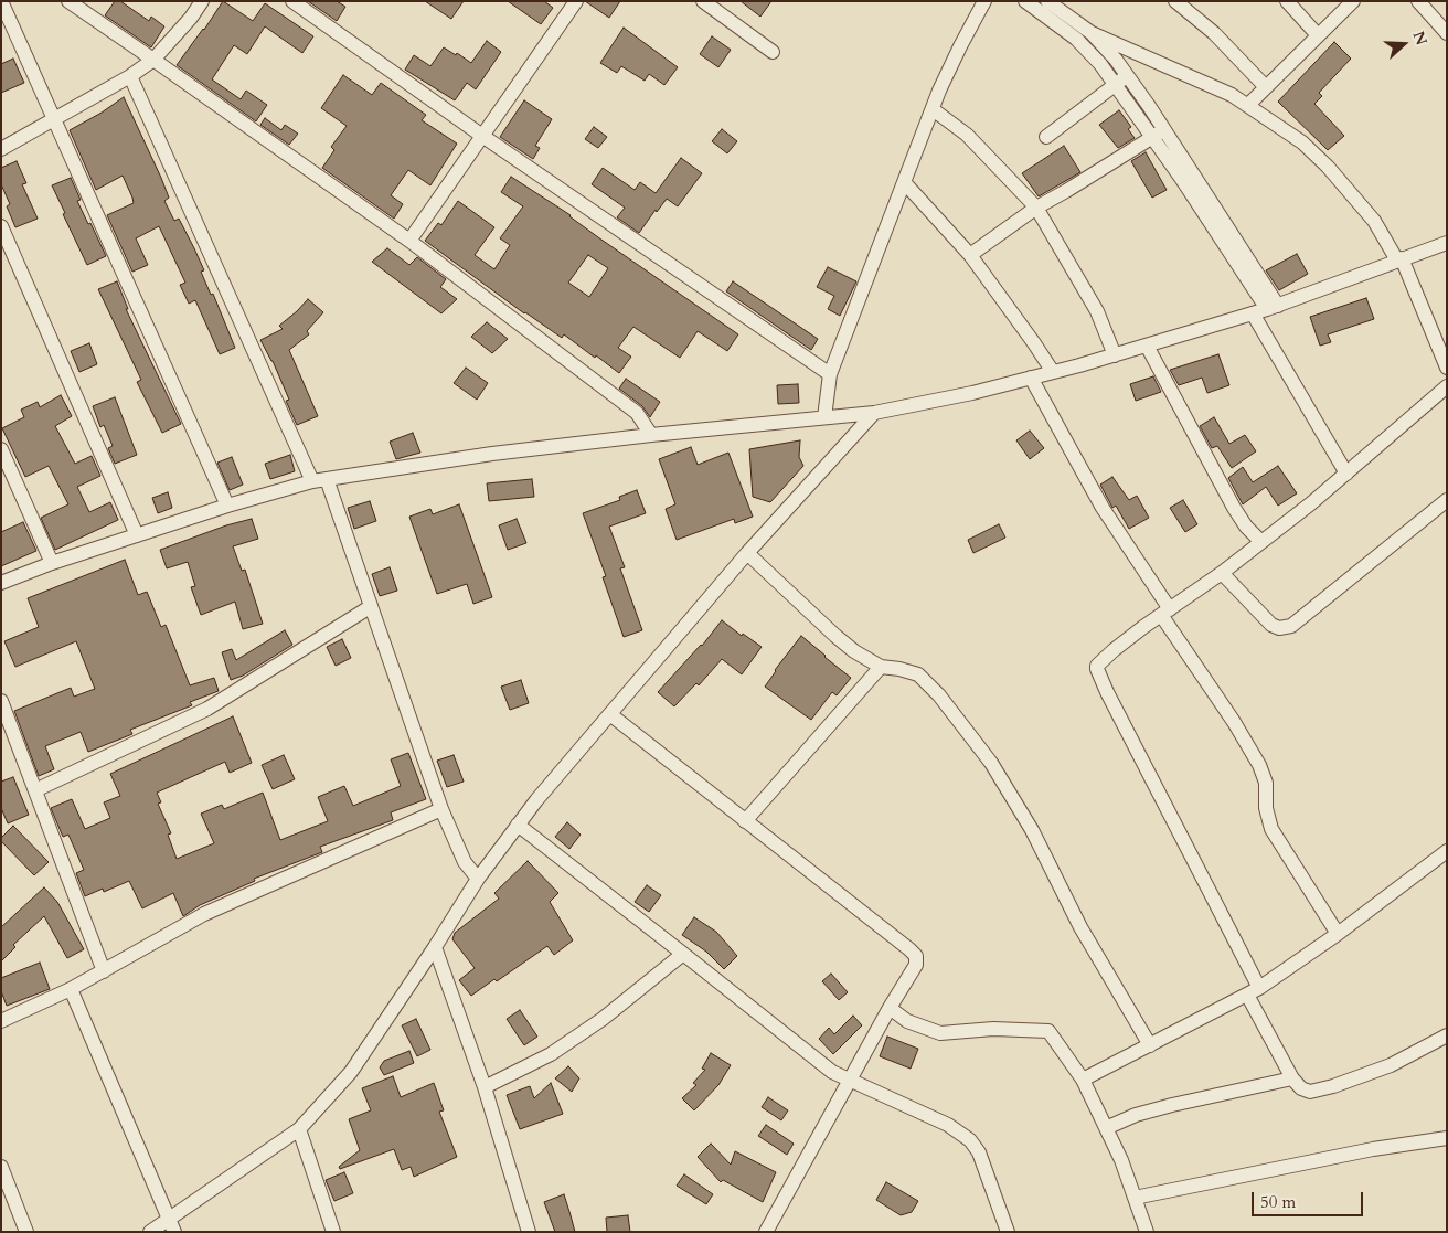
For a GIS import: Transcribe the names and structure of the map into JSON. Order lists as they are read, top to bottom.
{
  "scale_bar": "50 m",
  "north": "right"
}
